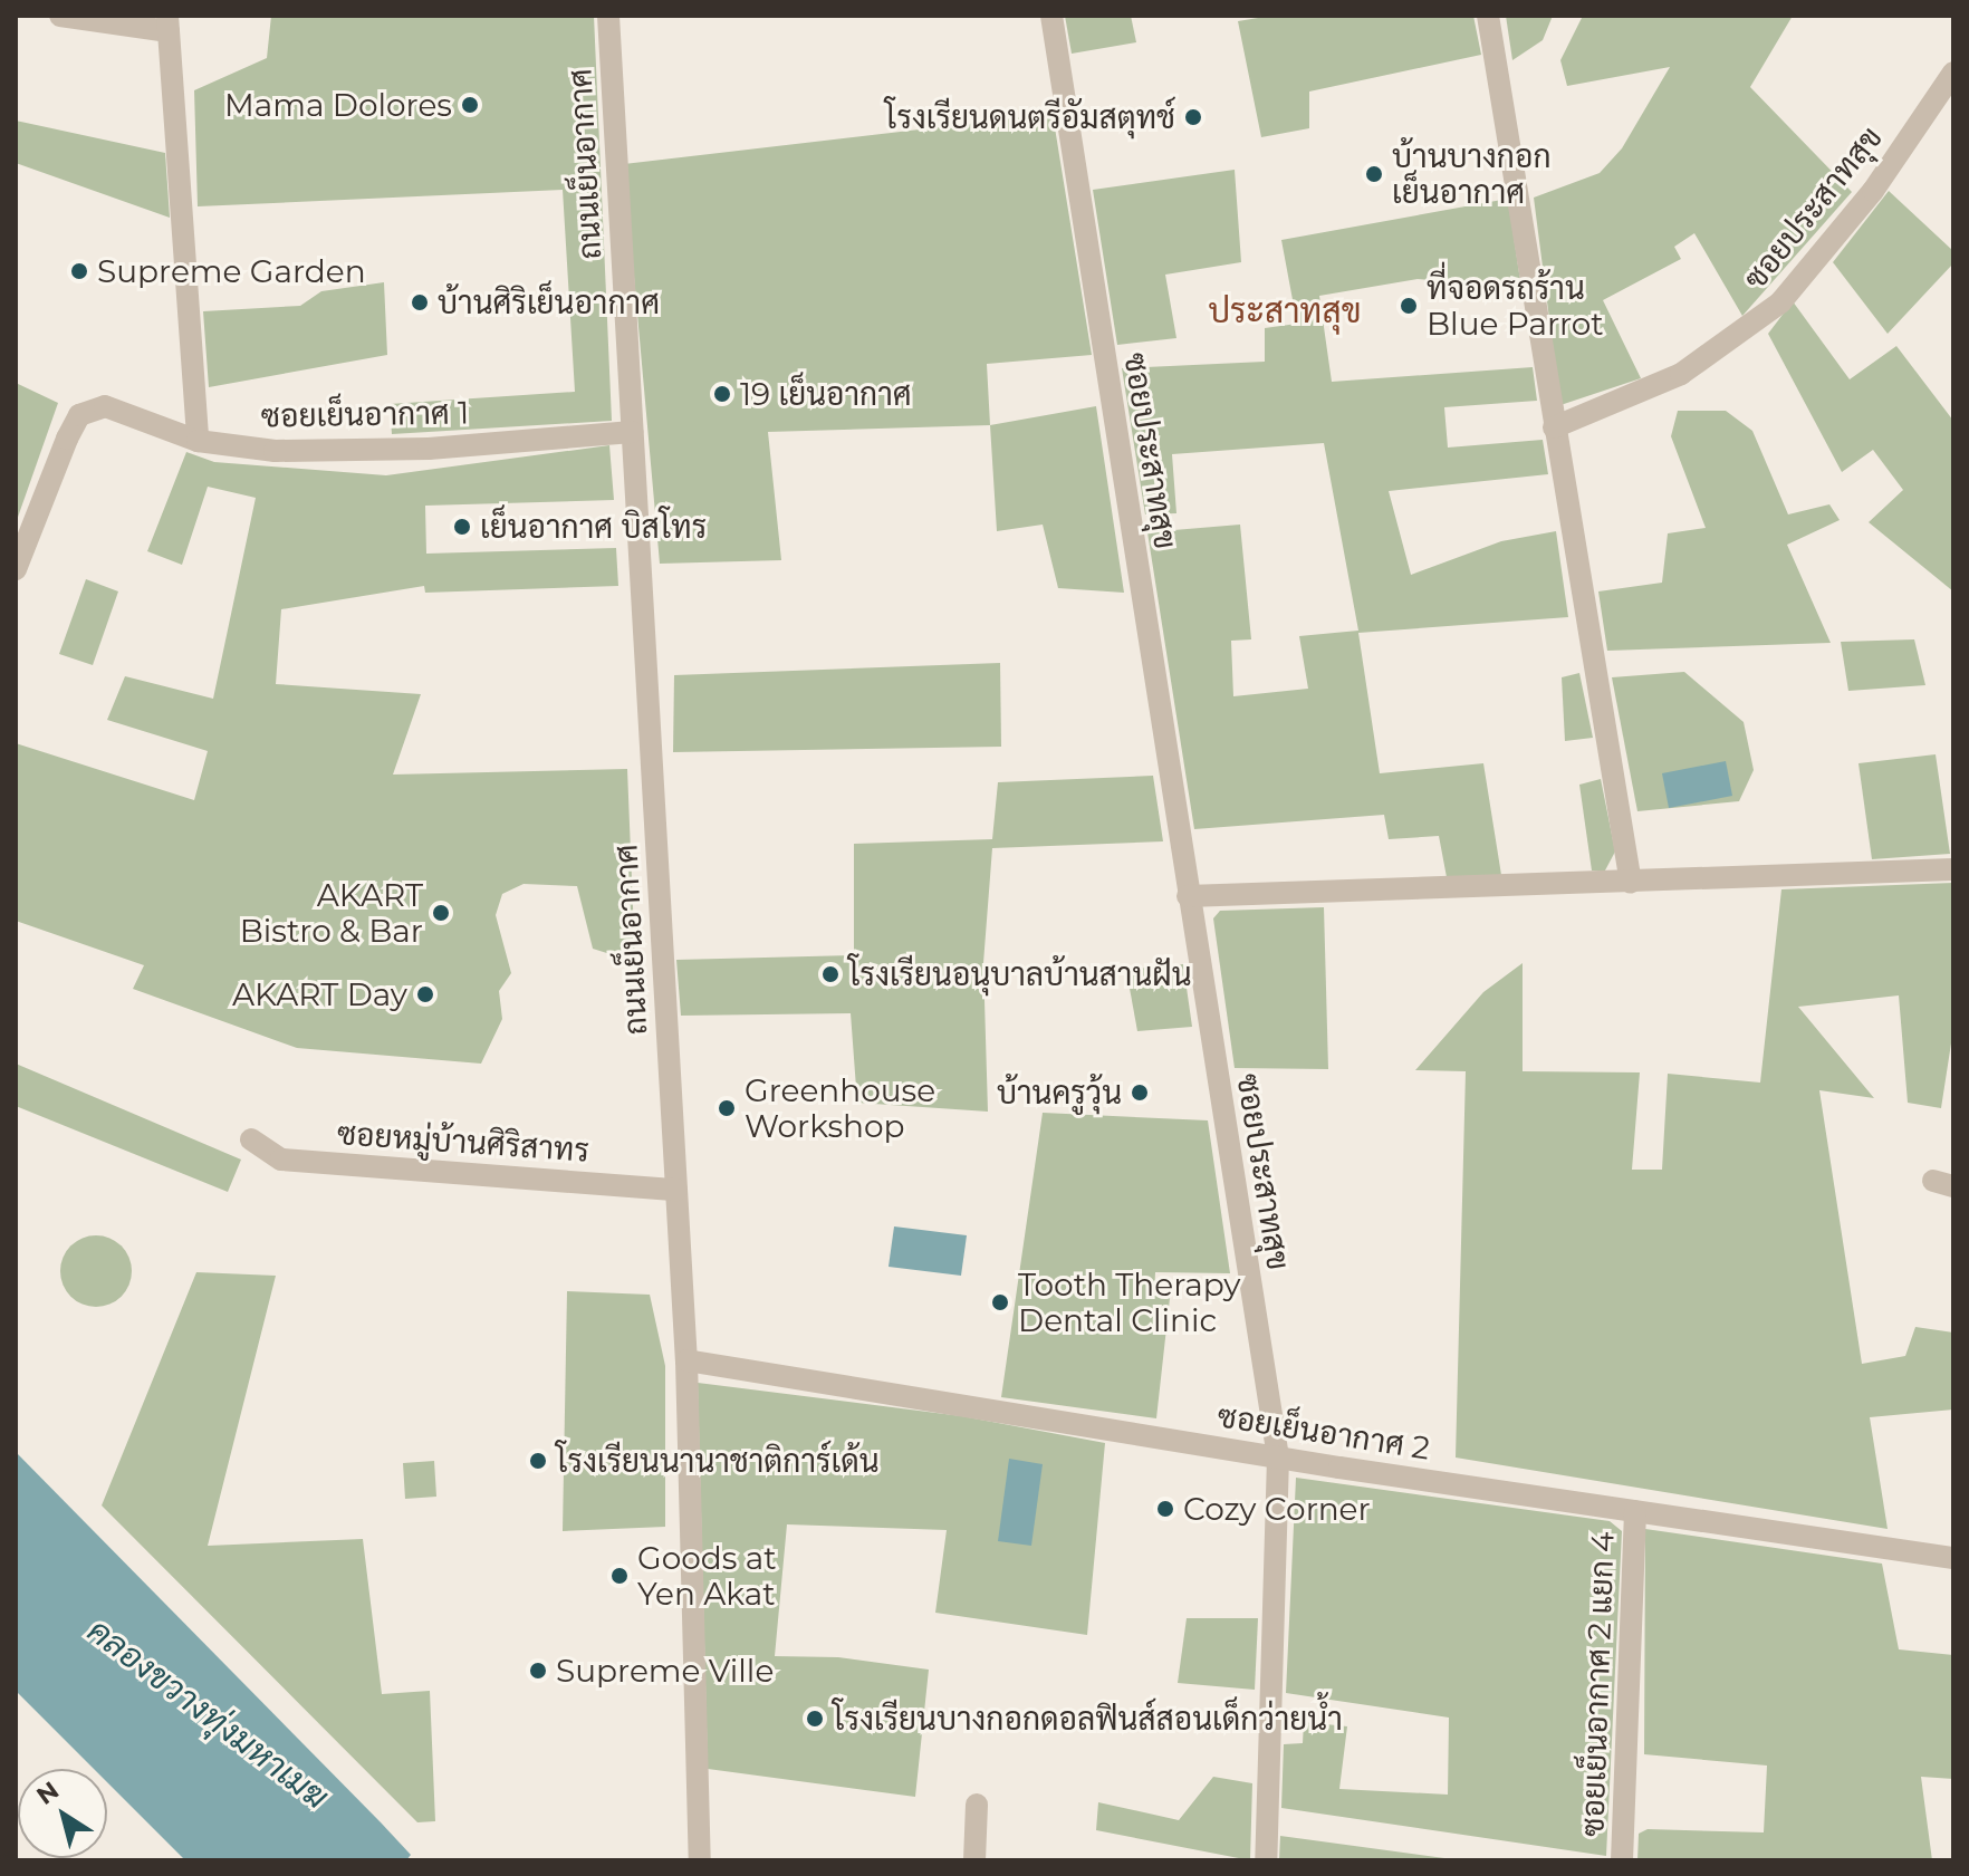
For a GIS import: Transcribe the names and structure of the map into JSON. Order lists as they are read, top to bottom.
{
  "streets": {
    "street": [
      "ถนนเย็นอากาศ",
      "ซอยประสาทสุข",
      "ซอยเย็นอากาศ 1",
      "ซอยหมู่บ้านศิริสาทร",
      "ซอยเย็นอากาศ 2",
      "ซอยเย็นอากาศ 2 แยก 4"
    ]
  },
  "crossings": [
    ["ถนนเย็นอากาศ", "ซอยเย็นอากาศ 1"],
    ["ถนนเย็นอากาศ", "ซอยหมู่บ้านศิริสาทร"],
    ["ถนนเย็นอากาศ", "ซอยเย็นอากาศ 2"],
    ["ซอยประสาทสุข", "ซอยเย็นอากาศ 2"],
    ["ซอยเย็นอากาศ 2", "ซอยเย็นอากาศ 2 แยก 4"]
  ],
  "districts": ["ประสาทสุข"],
  "water": ["คลองขวางทุ่งมหาเมฆ"],
  "places": [
    "Mama Dolores",
    "โรงเรียนดนตรีอัมสตุทช์",
    "บ้านบางกอก เย็นอากาศ",
    "Supreme Garden",
    "บ้านศิริเย็นอากาศ",
    "ที่จอดรถร้าน Blue Parrot",
    "19 เย็นอากาศ",
    "เย็นอากาศ บิสโทร",
    "AKART Bistro & Bar",
    "โรงเรียนอนุบาลบ้านสานฝัน",
    "AKART Day",
    "บ้านครูวุ้น",
    "Greenhouse Workshop",
    "Tooth Therapy Dental Clinic",
    "โรงเรียนนานาชาติการ์เด้น",
    "Cozy Corner",
    "Goods at Yen Akat",
    "Supreme Ville",
    "โรงเรียนบางกอกดอลฟินส์สอนเด็กว่ายน้ำ"
  ],
  "north": "top left"
}
